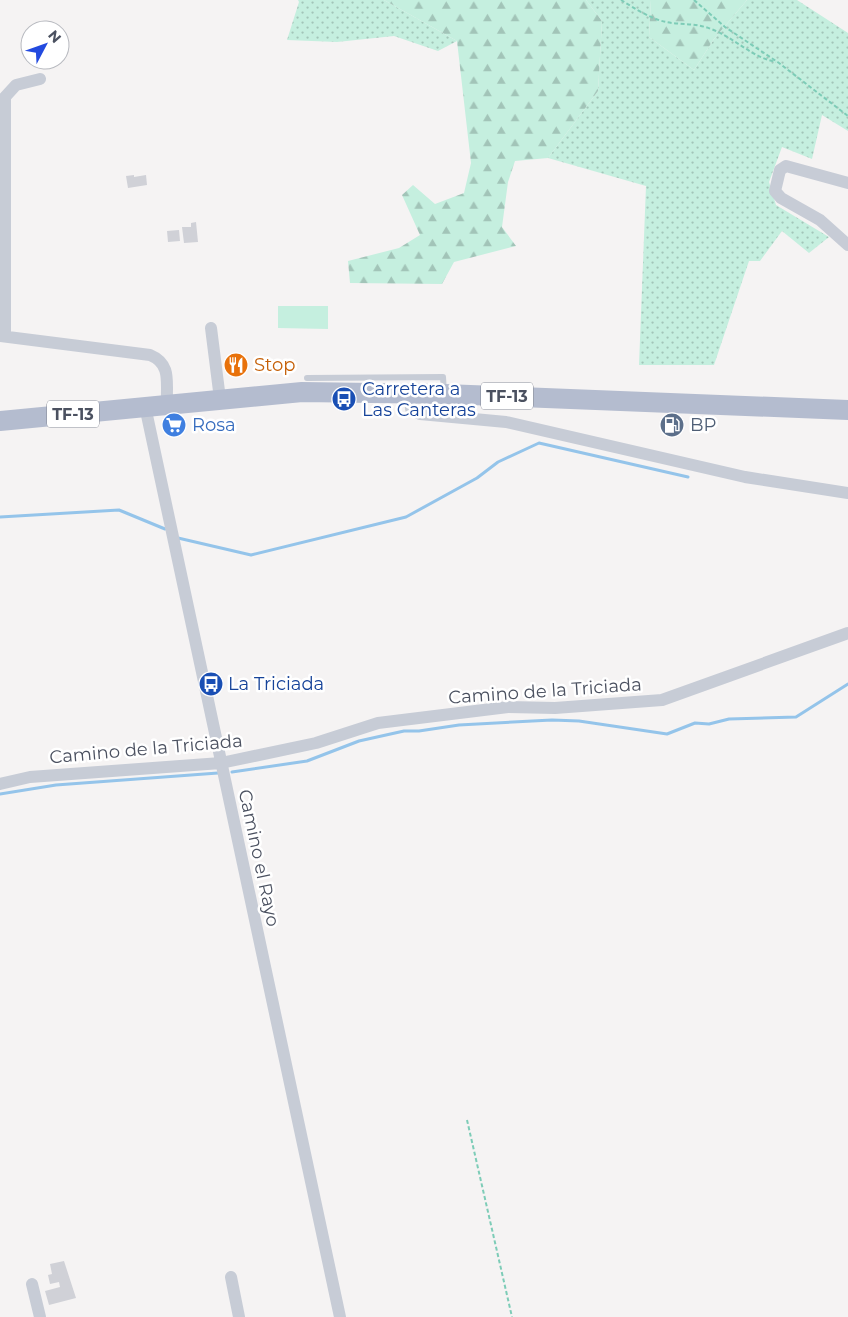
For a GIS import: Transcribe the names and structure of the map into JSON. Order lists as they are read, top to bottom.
{
  "streets": {
    "main road": ["TF-13"],
    "street": ["Camino de la Triciada", "Camino el Rayo"]
  },
  "crossings": [
    ["TF-13", "Camino el Rayo"],
    ["Camino de la Triciada", "Camino el Rayo"]
  ],
  "places": {
    "restaurant": ["Stop"],
    "bus stop": ["Carretera a Las Canteras", "La Triciada"],
    "supermarket": ["Rosa"],
    "fuel station": ["BP"]
  },
  "north": "top right"
}
